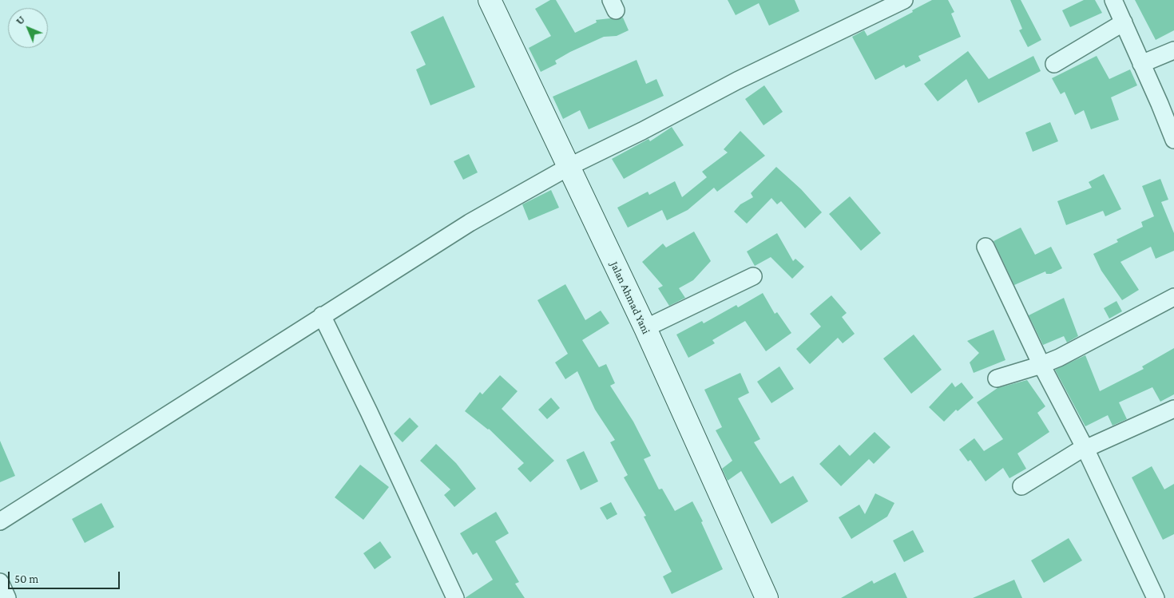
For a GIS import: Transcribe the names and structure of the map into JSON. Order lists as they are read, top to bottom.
{
  "streets": {
    "street": ["Jalan Ahmad Yani"]
  },
  "scale_bar": "50 m",
  "north": "top left"
}
